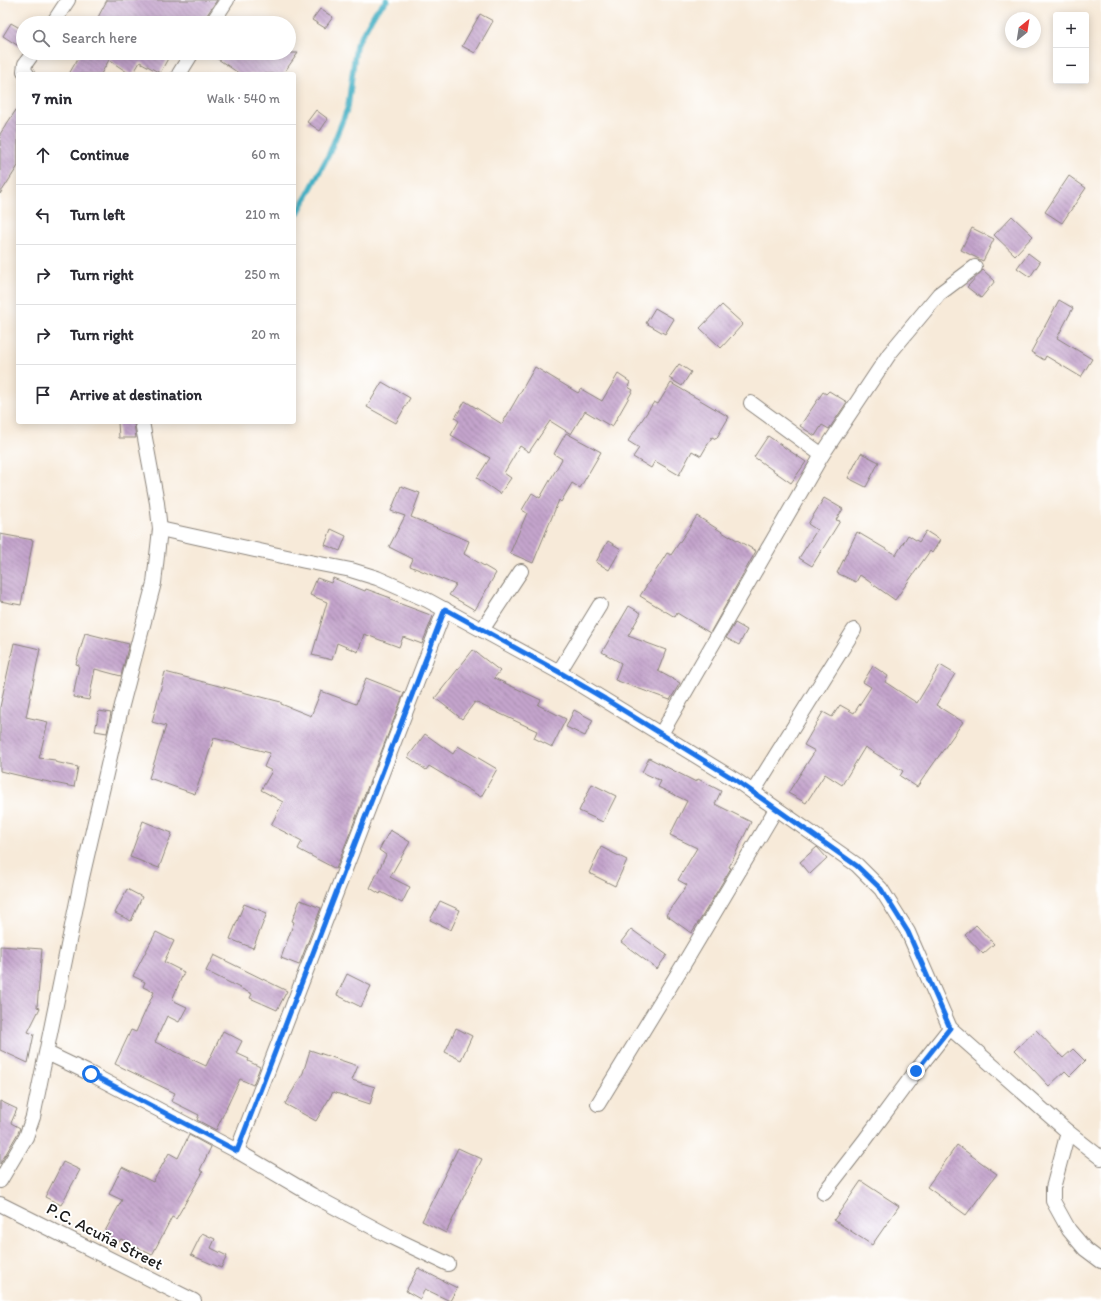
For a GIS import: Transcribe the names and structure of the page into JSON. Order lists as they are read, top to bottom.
{
  "streets": {
    "street": ["P.C. Acuña Street"]
  },
  "north": "top right",
  "page": {
    "map_buttons": ["+", "−"],
    "search": "Search here",
    "heading": ["7 min", "Walk · 540 m"],
    "list": [
      ["Continue", "60 m"],
      ["Turn left", "210 m"],
      ["Turn right", "250 m"],
      ["Turn right", "20 m"],
      "Arrive at destination"
    ]
  }
}
